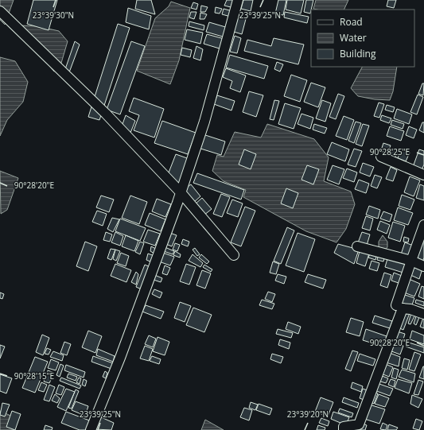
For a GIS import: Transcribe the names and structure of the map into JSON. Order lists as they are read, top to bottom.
{
  "legend": ["Road", "Water", "Building"],
  "coordinates": [
    "23°39'25\"N",
    "23°39'30\"N",
    "90°28'25\"E",
    "90°28'20\"E",
    "90°28'15\"E",
    "23°39'20\"N"
  ]
}
